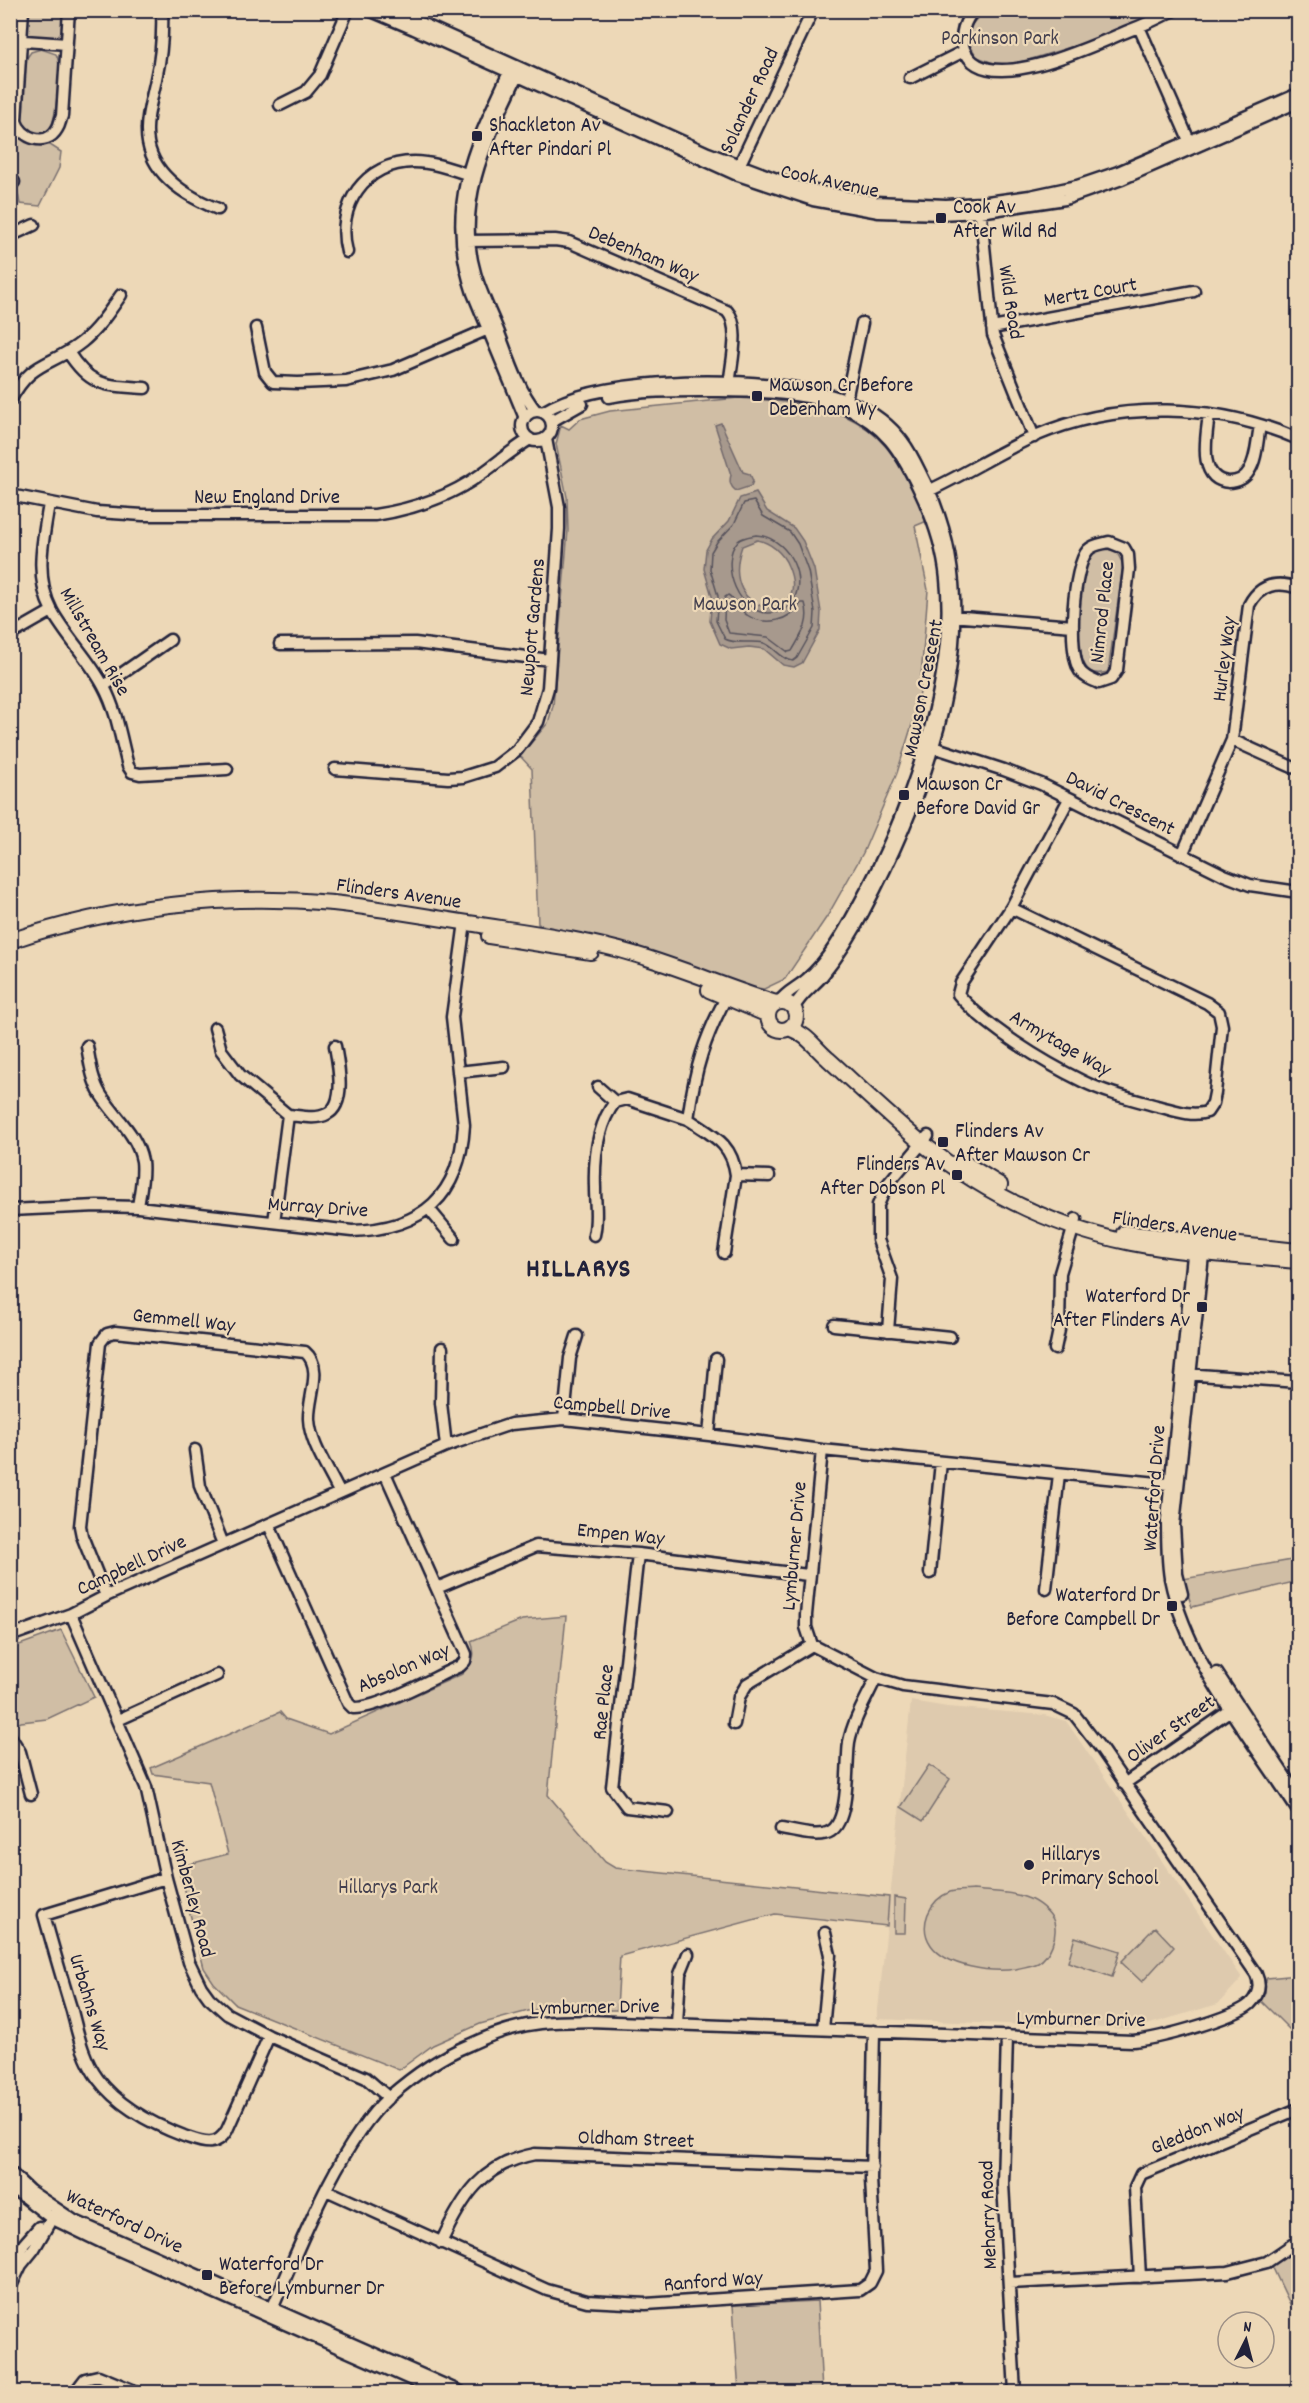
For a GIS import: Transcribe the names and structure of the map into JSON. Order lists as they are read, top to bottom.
{
  "streets": {
    "main road": ["Flinders Avenue"],
    "street": [
      "Solander Road",
      "Cook Avenue",
      "Debenham Way",
      "Mertz Court",
      "Wild Road",
      "New England Drive",
      "Nimrod Place",
      "Newport Gardens",
      "Millstream Rise",
      "Hurley Way",
      "Mawson Crescent",
      "David Crescent",
      "Armytage Way",
      "Murray Drive",
      "Gemmell Way",
      "Campbell Drive",
      "Waterford Drive",
      "Empen Way",
      "Lymburner Drive",
      "Absolon Way",
      "Rae Place",
      "Oliver Street",
      "Kimberley Road",
      "Urbahns Way",
      "Gleddon Way",
      "Oldham Street",
      "Meharry Road",
      "Ranford Way"
    ]
  },
  "crossings": [
    ["Solander Road", "Cook Avenue"],
    ["Cook Avenue", "Wild Road"],
    ["Debenham Way", "Mawson Crescent"],
    ["Mertz Court", "Wild Road"],
    ["New England Drive", "Newport Gardens"],
    ["New England Drive", "Millstream Rise"],
    ["New England Drive", "Mawson Crescent"],
    ["Nimrod Place", "Mawson Crescent"],
    ["Hurley Way", "David Crescent"],
    ["Mawson Crescent", "David Crescent"],
    ["Mawson Crescent", "Flinders Avenue"],
    ["David Crescent", "Armytage Way"],
    ["Flinders Avenue", "Murray Drive"],
    ["Flinders Avenue", "Waterford Drive"],
    ["Gemmell Way", "Campbell Drive"],
    ["Campbell Drive", "Waterford Drive"],
    ["Campbell Drive", "Lymburner Drive"],
    ["Campbell Drive", "Absolon Way"],
    ["Campbell Drive", "Kimberley Road"],
    ["Waterford Drive", "Lymburner Drive"],
    ["Waterford Drive", "Oliver Street"],
    ["Empen Way", "Lymburner Drive"],
    ["Empen Way", "Absolon Way"],
    ["Empen Way", "Rae Place"],
    ["Lymburner Drive", "Oliver Street"],
    ["Lymburner Drive", "Kimberley Road"],
    ["Lymburner Drive", "Meharry Road"],
    ["Lymburner Drive", "Ranford Way"],
    ["Kimberley Road", "Urbahns Way"],
    ["Oldham Street", "Ranford Way"]
  ],
  "districts": ["HILLARYS"],
  "parks": ["Parkinson Park", "Mawson Park", "Hillarys Park"],
  "places": {
    "transit": [
      "Shackleton Av After Pindari Pl",
      "Cook Av After Wild Rd",
      "Mawson Cr Before Debenham Wy",
      "Mawson Cr Before David Gr",
      "Flinders Av After Mawson Cr",
      "Flinders Av After Dobson Pl",
      "Waterford Dr After Flinders Av",
      "Waterford Dr Before Campbell Dr",
      "Waterford Dr Before Lymburner Dr"
    ],
    "other": ["Hillarys Primary School"]
  },
  "north": "top"
}
